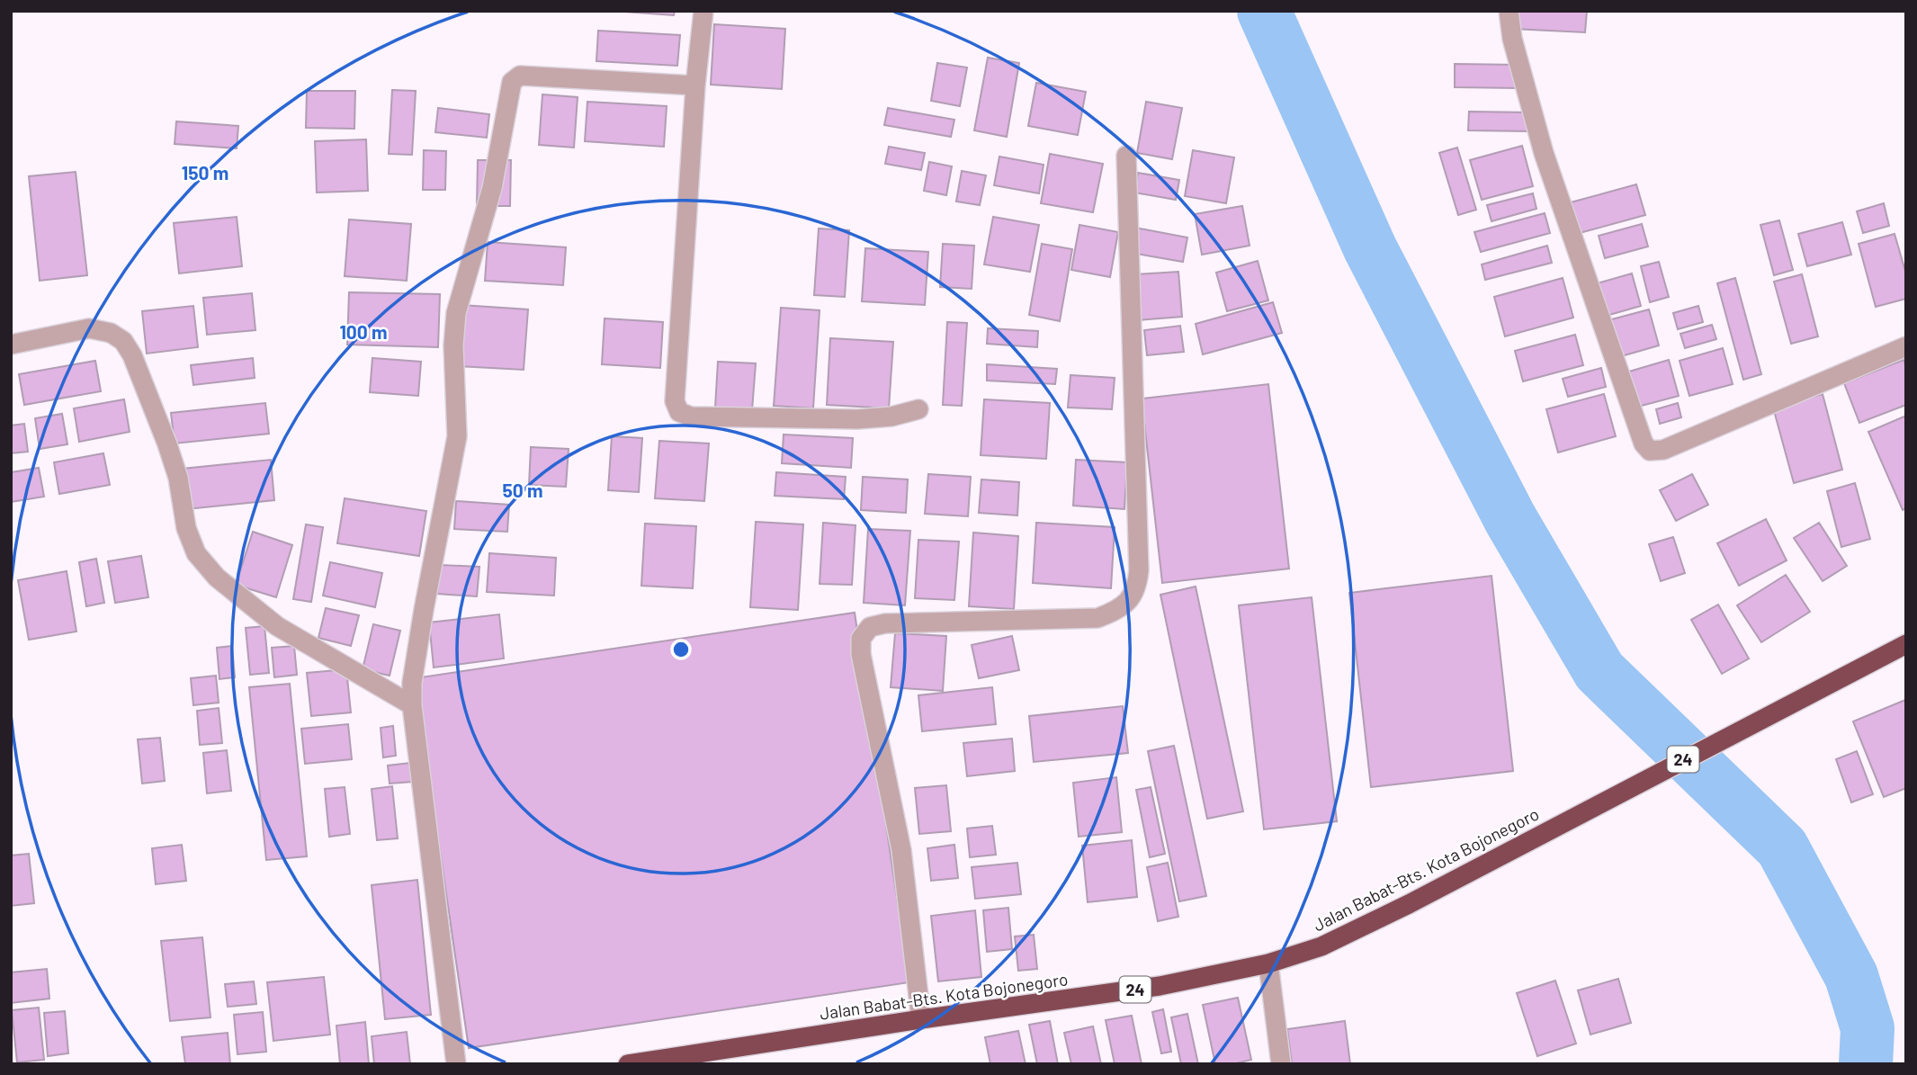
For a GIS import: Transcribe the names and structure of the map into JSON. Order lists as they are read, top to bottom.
{
  "streets": {
    "highway": ["24", "Jalan Babat-Bts. Kota Bojonegoro"]
  },
  "rings": ["150 m", "100 m", "50 m"]
}
